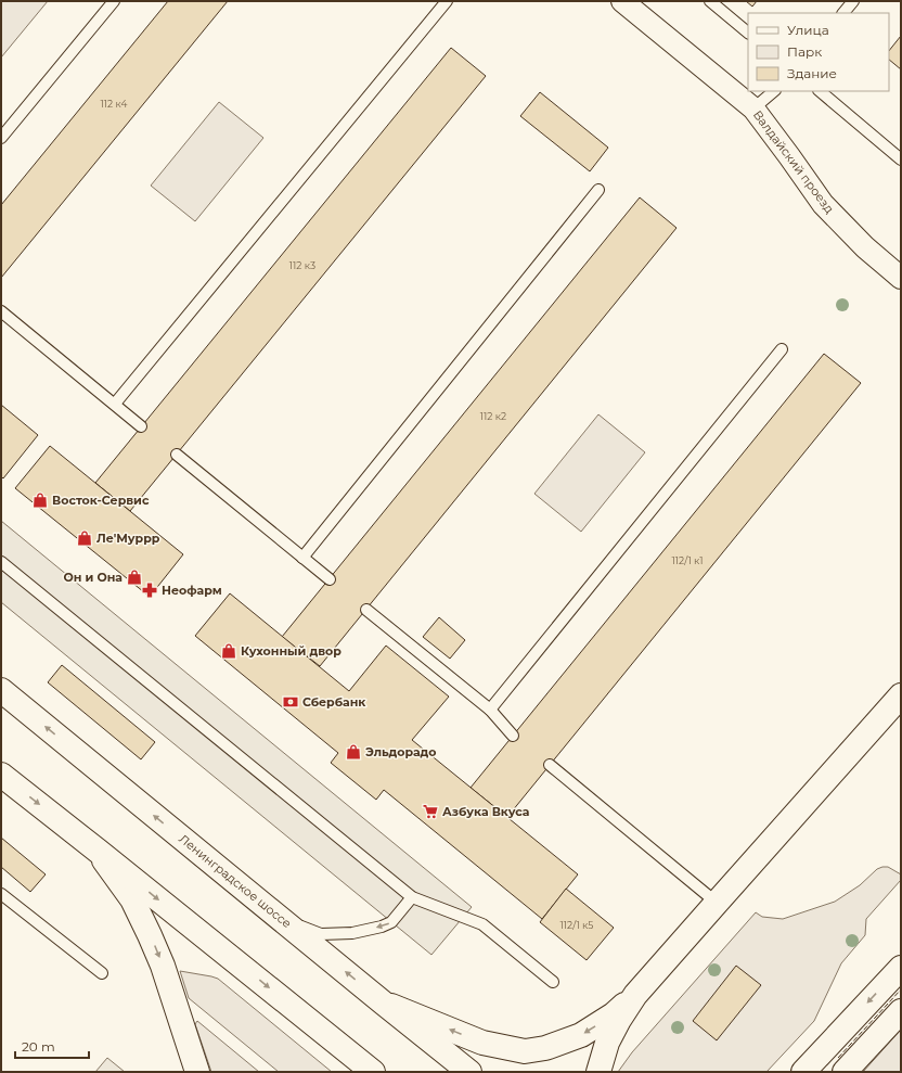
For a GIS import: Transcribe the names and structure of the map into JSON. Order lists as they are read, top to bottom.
{
  "streets": {
    "main road": ["Ленинградское шоссе"],
    "street": ["Валдайский проезд"]
  },
  "places": {
    "shop": [
      "Восток-Сервис",
      "Ле'Муррр",
      "Он и Она",
      "Кухонный двор",
      "Эльдорадо"
    ],
    "pharmacy": ["Неофарм"],
    "bank": ["Сбербанк"],
    "supermarket": ["Азбука Вкуса"]
  },
  "house_numbers": [
    "112 к4",
    "112 к3",
    "112 к2",
    "112/1 к1",
    "112/1 к5"
  ],
  "legend": ["Улица", "Парк", "Здание"],
  "scale_bar": "20 m"
}
